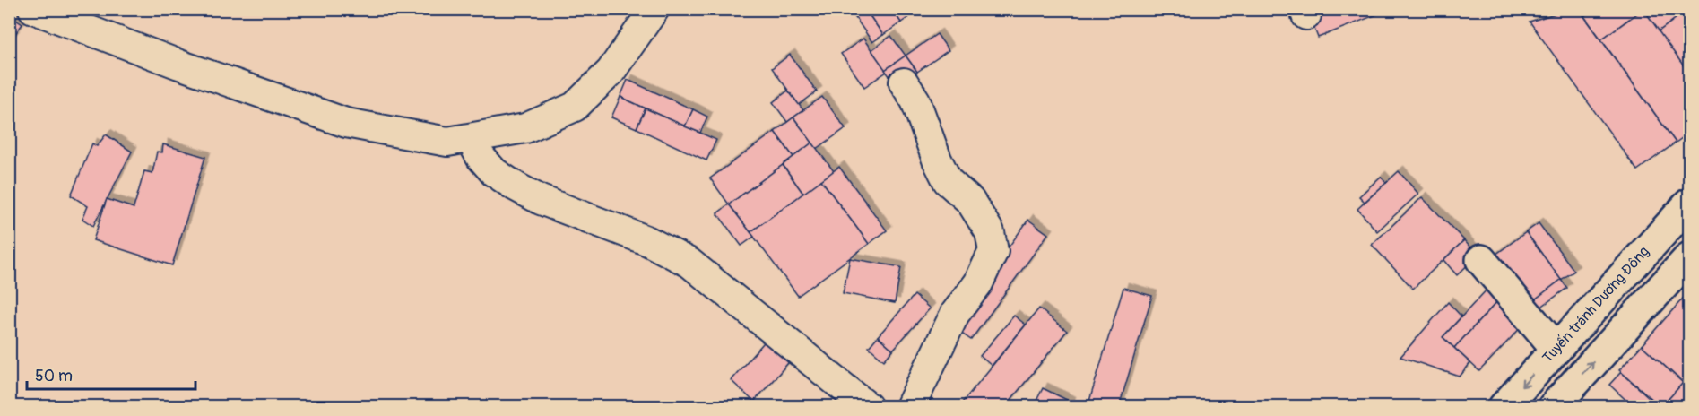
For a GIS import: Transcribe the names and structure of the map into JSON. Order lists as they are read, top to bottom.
{
  "streets": {
    "main road": ["Tuyến tránh Dương Đông"]
  },
  "scale_bar": "50 m"
}
